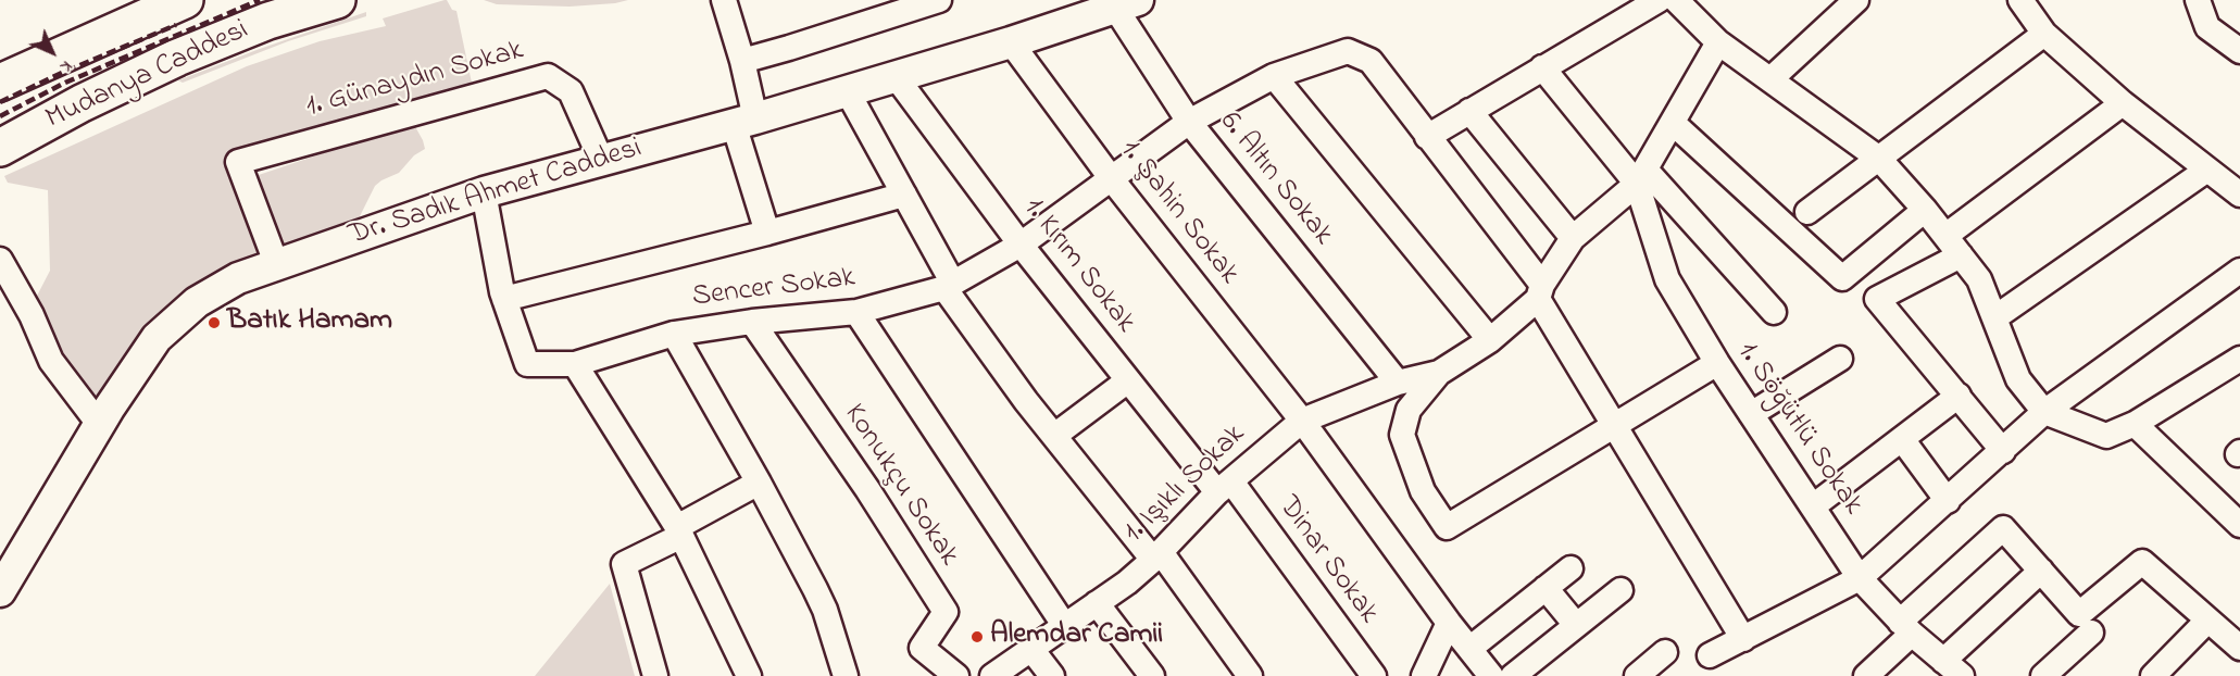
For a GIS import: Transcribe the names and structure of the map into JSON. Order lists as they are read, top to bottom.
{
  "streets": {
    "highway": ["Mudanya Caddesi"],
    "main road": ["Dr. Sadık Ahmet Caddesi"],
    "street": [
      "1. Günaydın Sokak",
      "6. Altın Sokak",
      "1. Şahin Sokak",
      "1. Kırım Sokak",
      "Sencer Sokak",
      "1. Söğütlü Sokak",
      "1. Işıklı Sokak",
      "Konukçu Sokak",
      "Dinar Sokak"
    ]
  },
  "crossings": [
    ["1. Günaydın Sokak", "Dr. Sadık Ahmet Caddesi"],
    ["6. Altın Sokak", "Dr. Sadık Ahmet Caddesi"],
    ["6. Altın Sokak", "Sencer Sokak"],
    ["6. Altın Sokak", "1. Işıklı Sokak"],
    ["Dr. Sadık Ahmet Caddesi", "1. Şahin Sokak"],
    ["Dr. Sadık Ahmet Caddesi", "1. Kırım Sokak"],
    ["1. Şahin Sokak", "Sencer Sokak"],
    ["1. Şahin Sokak", "1. Işıklı Sokak"],
    ["1. Kırım Sokak", "Sencer Sokak"],
    ["1. Kırım Sokak", "1. Işıklı Sokak"],
    ["1. Kırım Sokak", "Dinar Sokak"],
    ["Sencer Sokak", "Konukçu Sokak"],
    ["1. Söğütlü Sokak", "1. Işıklı Sokak"],
    ["1. Işıklı Sokak", "Dinar Sokak"]
  ],
  "places": ["Batık Hamam", "Alemdar Camii"],
  "north": "bottom right"
}
